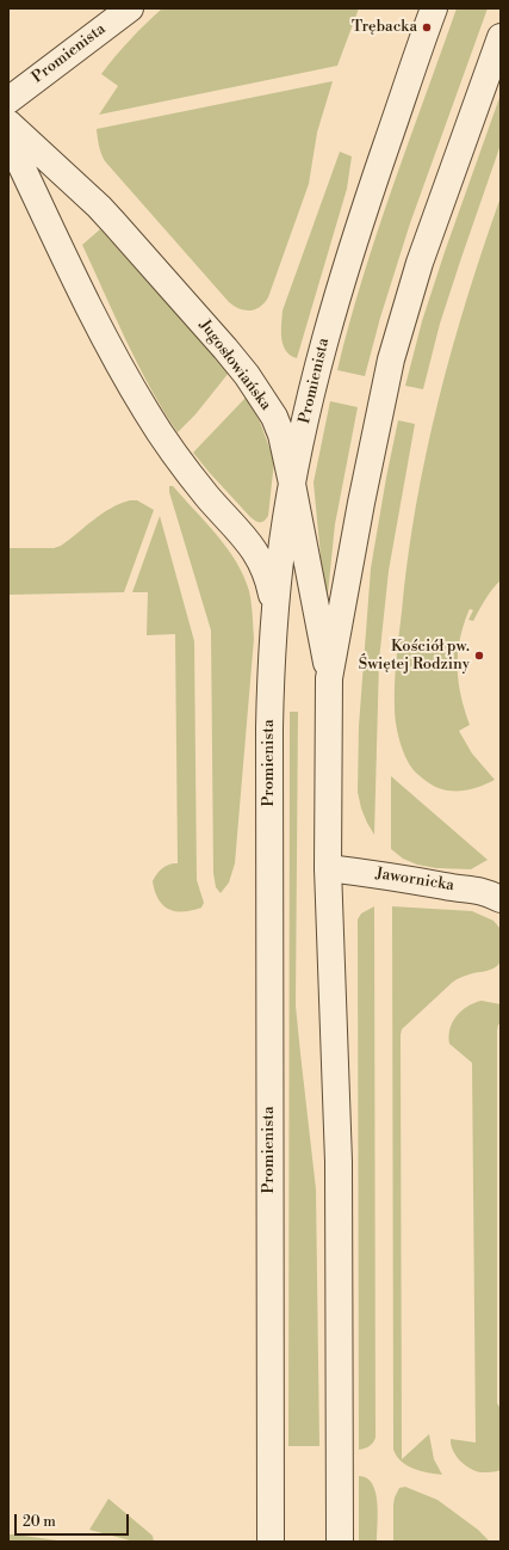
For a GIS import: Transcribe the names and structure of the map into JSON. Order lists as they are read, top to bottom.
{
  "streets": {
    "street": ["Promienista", "Jugosłowiańska", "Jawornicka"]
  },
  "crossings": [
    ["Promienista", "Jugosłowiańska"]
  ],
  "places": ["Trębacka", "Kościół pw. Świętej Rodziny"],
  "scale_bar": "20 m"
}
